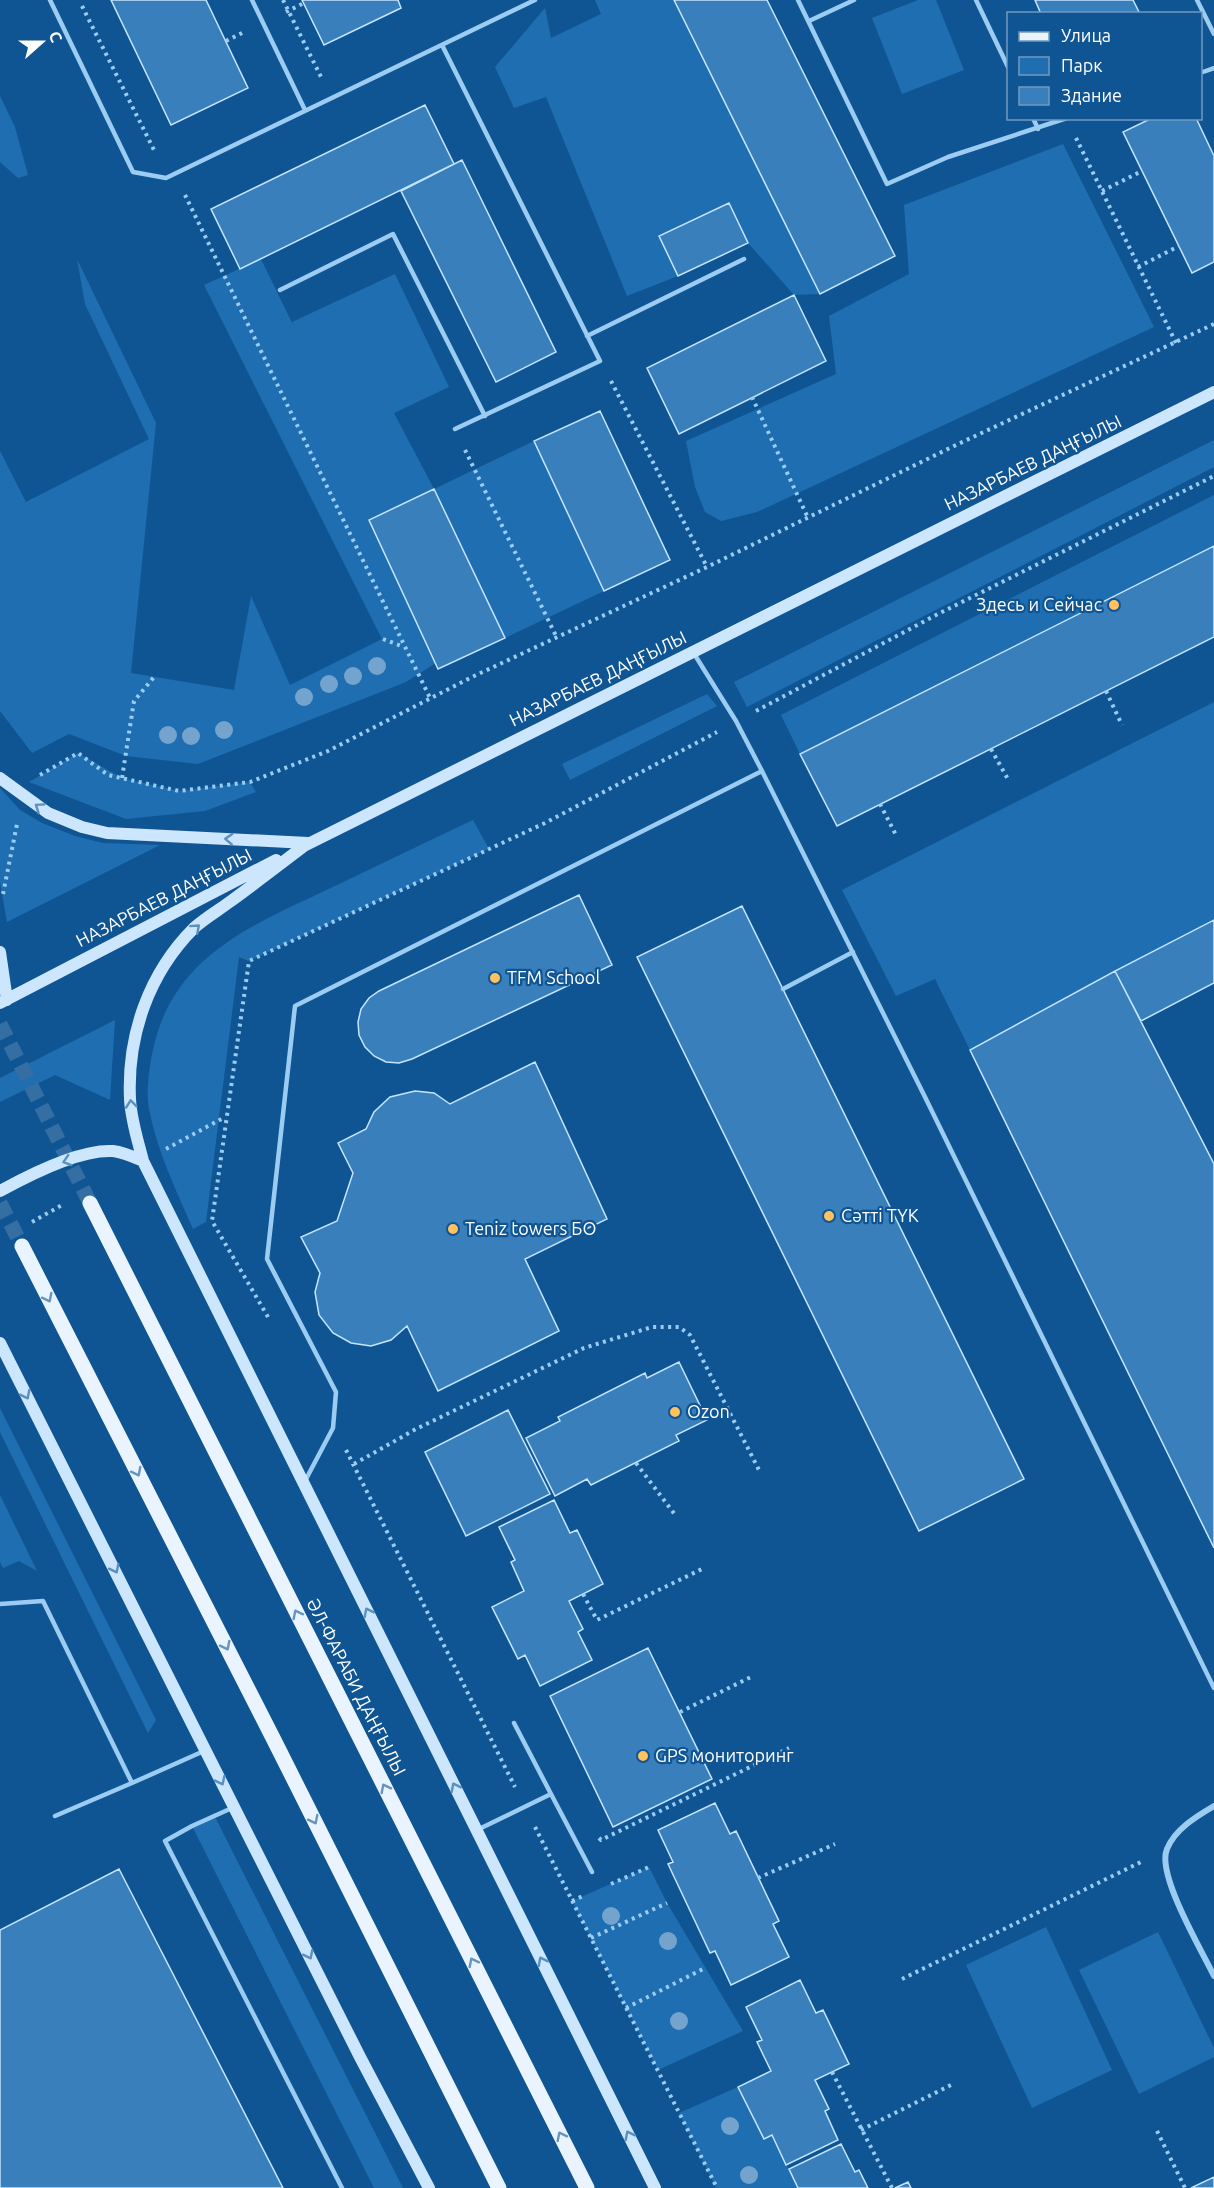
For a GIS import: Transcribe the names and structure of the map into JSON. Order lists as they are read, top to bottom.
{
  "streets": {
    "main road": ["НАЗАРБАЕВ ДАҢҒЫЛЫ", "ӘЛ-ФАРАБИ ДАҢҒЫЛЫ"]
  },
  "places": [
    "Здесь и Сейчас",
    "TFM School",
    "Сәтті ТҮК",
    "Teniz towers БО",
    "Ozon",
    "GPS мониторинг"
  ],
  "legend": ["Улица", "Парк", "Здание"],
  "north": "right"
}
